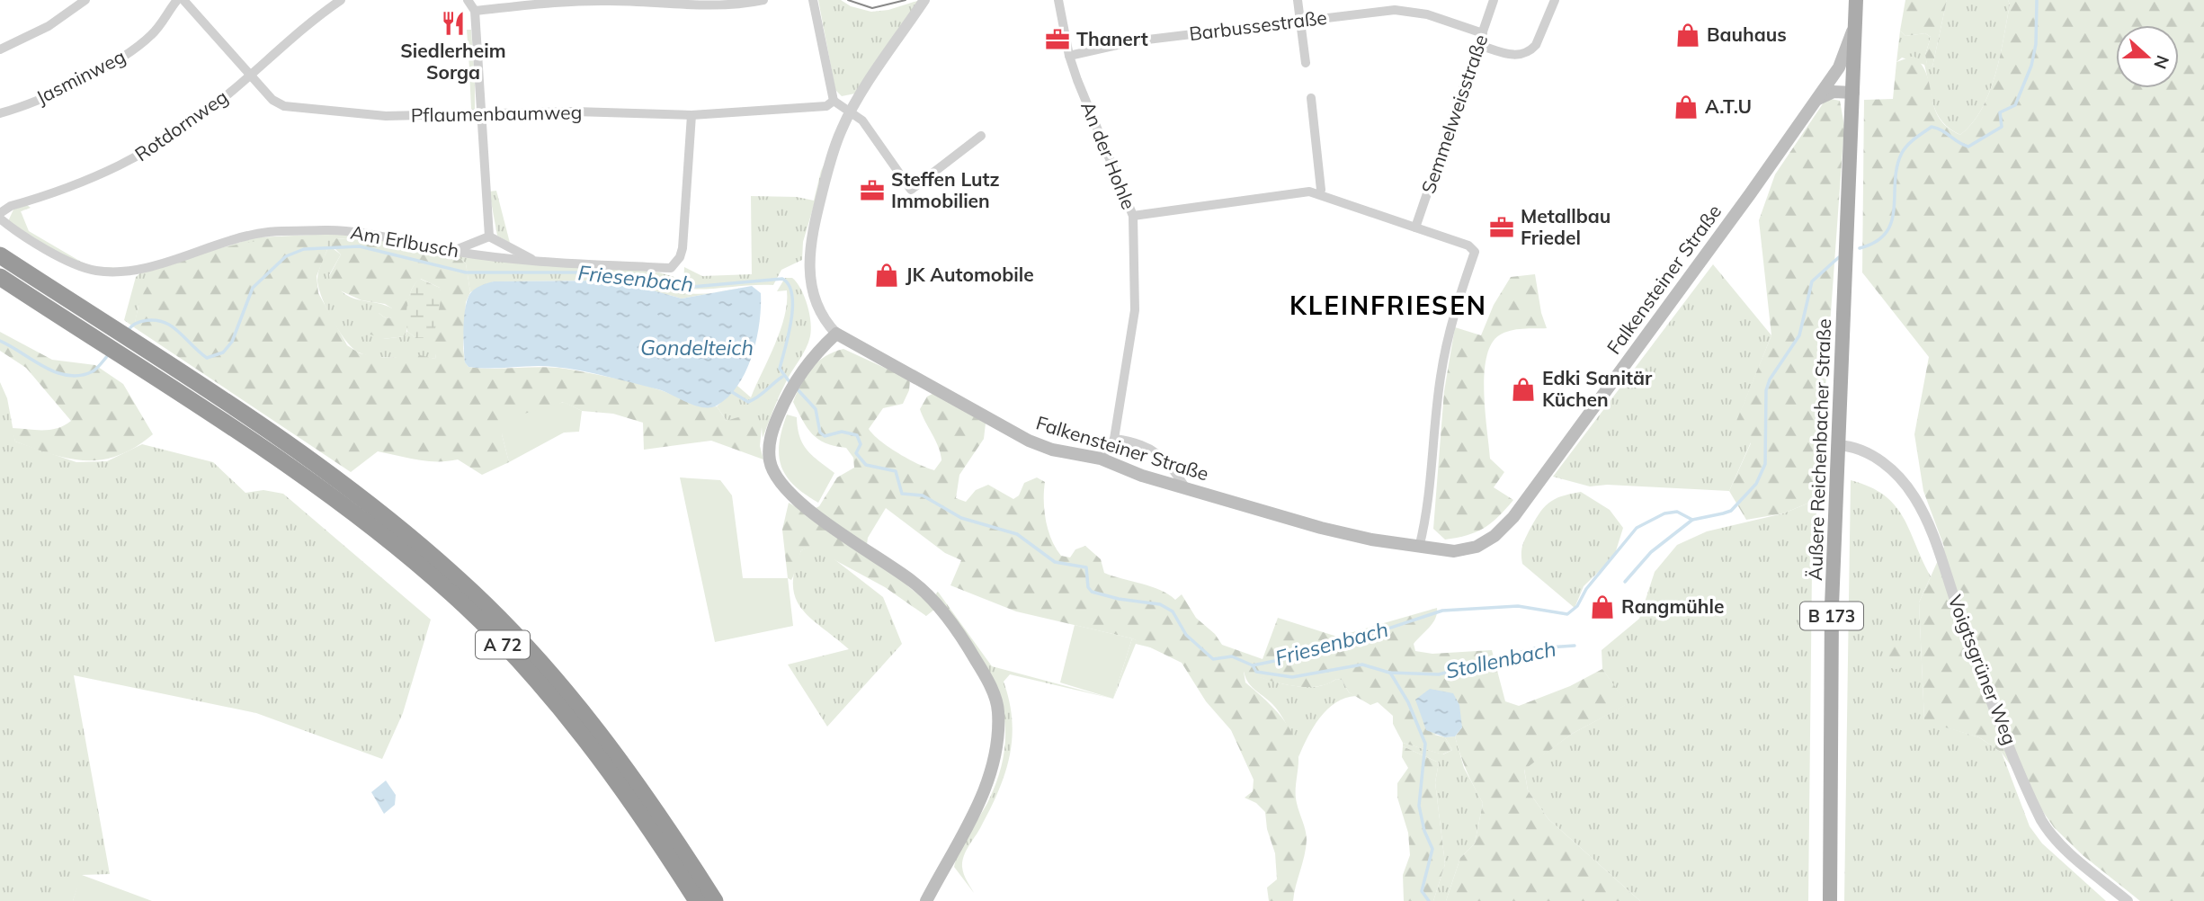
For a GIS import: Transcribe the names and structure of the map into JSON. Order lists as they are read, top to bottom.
{
  "streets": {
    "highway": ["A 72"],
    "main road": ["Falkensteiner Straße", "Äußere Reichenbacher Straße", "B 173"],
    "street": [
      "Barbussestraße",
      "Jasminweg",
      "Pflaumenbaumweg",
      "Semmelweisstraße",
      "Rotdornweg",
      "An der Hohle",
      "Am Erlbusch",
      "Voigtsgrüner Weg"
    ]
  },
  "crossings": [
    ["Barbussestraße", "Semmelweisstraße"],
    ["Barbussestraße", "An der Hohle"],
    ["Pflaumenbaumweg", "Rotdornweg"],
    ["Pflaumenbaumweg", "Am Erlbusch"],
    ["An der Hohle", "Falkensteiner Straße"],
    ["Falkensteiner Straße", "Äußere Reichenbacher Straße"],
    ["Äußere Reichenbacher Straße", "Voigtsgrüner Weg"]
  ],
  "districts": ["KLEINFRIESEN"],
  "water": ["Friesenbach", "Gondelteich", "Stollenbach"],
  "places": {
    "restaurant": ["Siedlerheim Sorga"],
    "shop": [
      "Bauhaus",
      "A.T.U",
      "JK Automobile",
      "Edki Sanitär Küchen",
      "Rangmühle"
    ],
    "office": ["Thanert", "Steffen Lutz Immobilien", "Metallbau Friedel"]
  },
  "north": "right"
}
